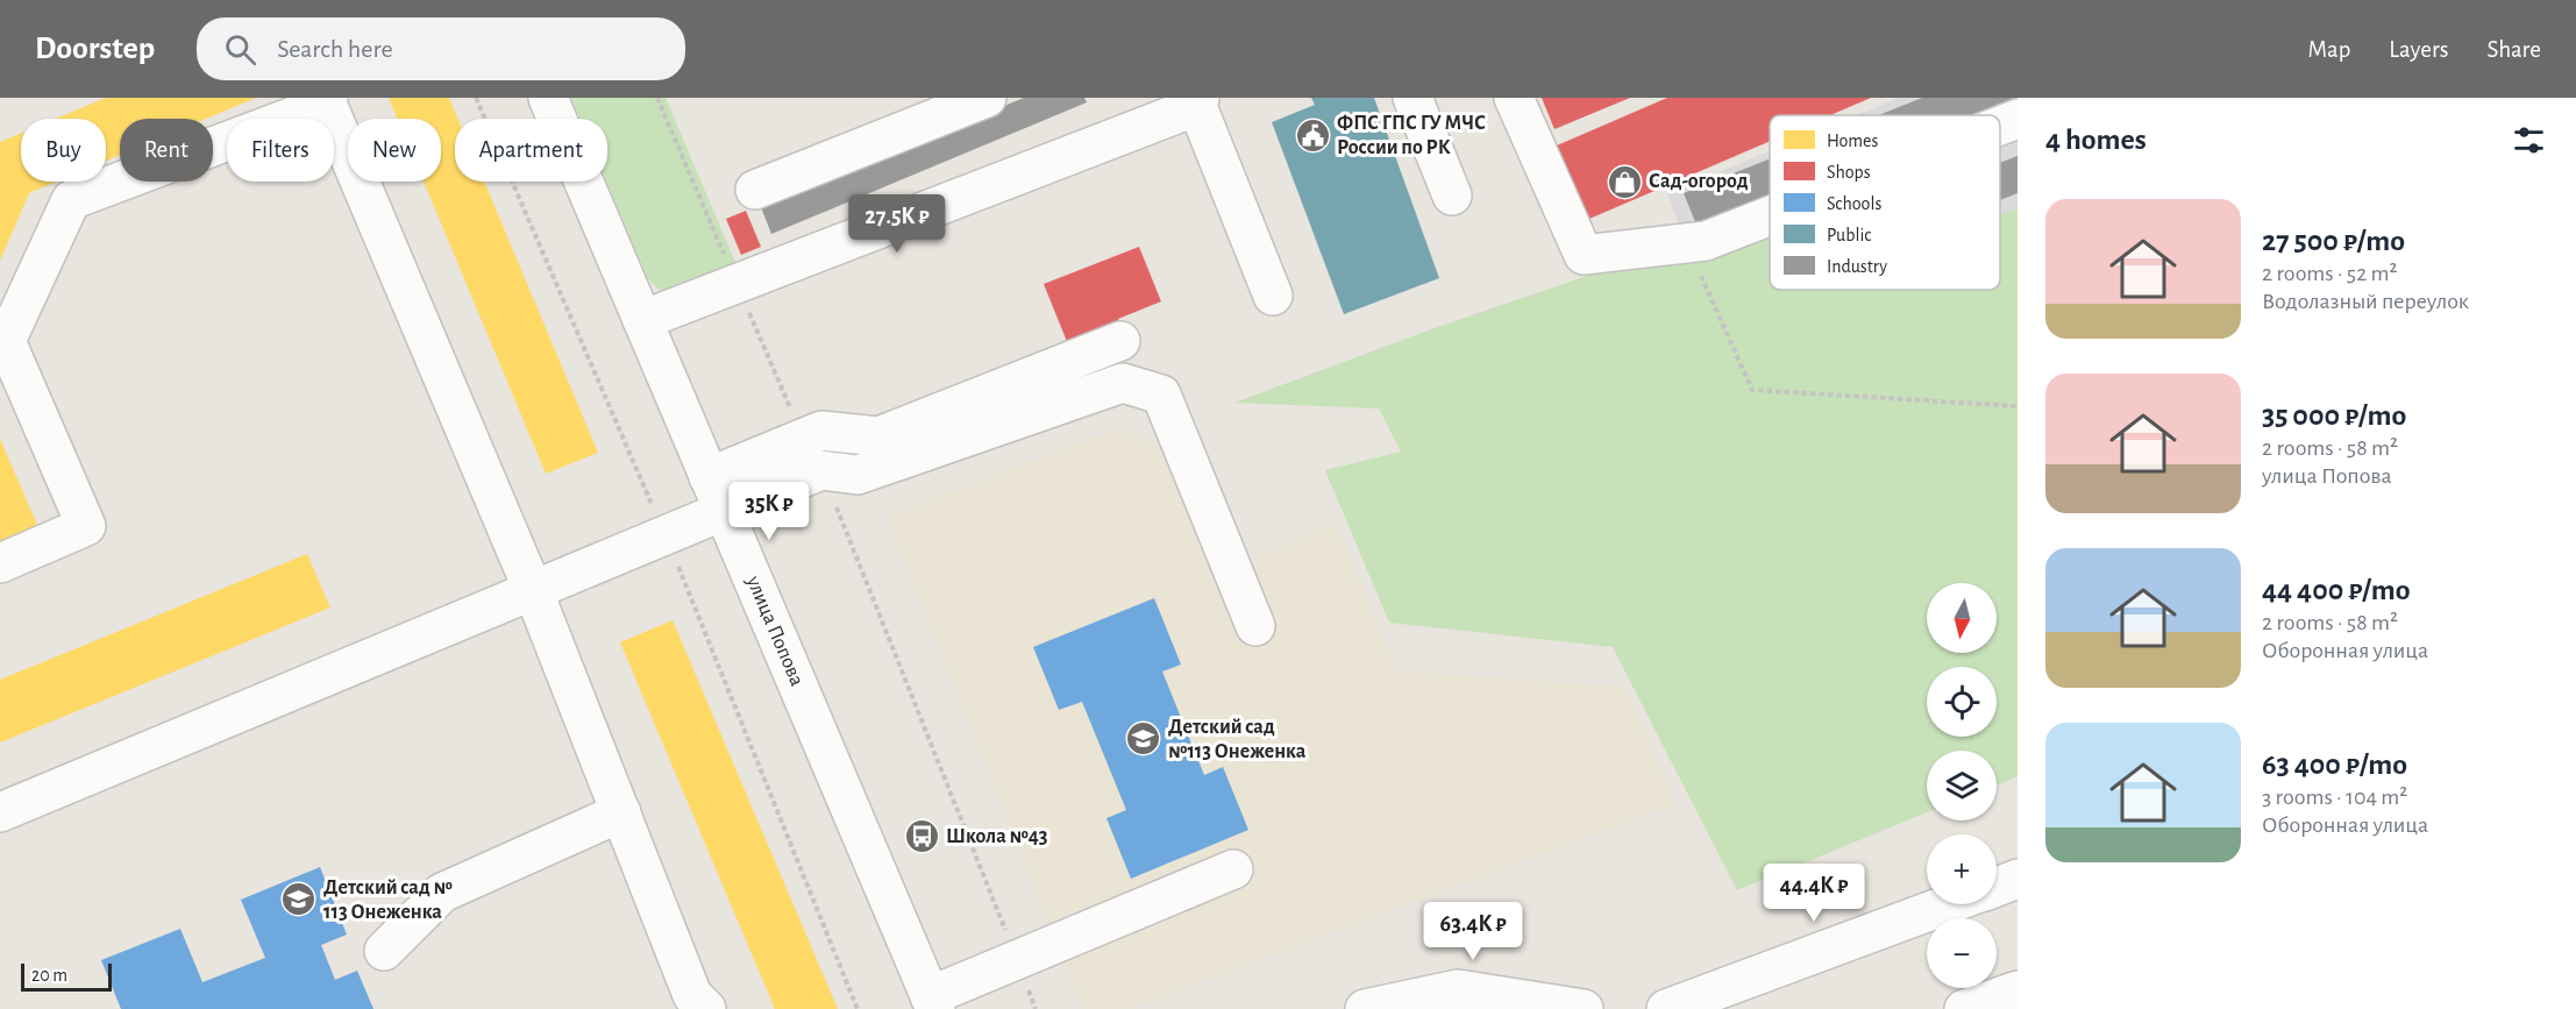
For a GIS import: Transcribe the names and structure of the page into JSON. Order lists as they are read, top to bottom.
{
  "streets": {
    "street": ["улица Попова"]
  },
  "places": {
    "public building": ["ФПС ГПС ГУ МЧС России по РК"],
    "shop": ["Сад-огород"],
    "school or university": ["Детский сад №113 Онеженка", "Детский сад № 113 Онеженка"],
    "bus stop": ["Школа №43"]
  },
  "legend": [
    "Homes",
    "Shops",
    "Schools",
    "Public",
    "Industry"
  ],
  "scale_bar": "20 m",
  "north": "bottom",
  "page": {
    "header": "Doorstep",
    "search": "Search here",
    "nav": ["Map", "Layers", "Share"],
    "heading": "4 homes",
    "chip": [
      "Buy",
      "Rent",
      "Filters",
      "New",
      "Apartment"
    ],
    "list": [
      {
        "name": "27 500 ₽/mo",
        "note": "2 rooms · 52 m² · Водолазный переулок"
      },
      {
        "name": "35 000 ₽/mo",
        "note": "2 rooms · 58 m² · улица Попова"
      },
      {
        "name": "44 400 ₽/mo",
        "note": "2 rooms · 58 m² · Оборонная улица"
      },
      {
        "name": "63 400 ₽/mo",
        "note": "3 rooms · 104 m² · Оборонная улица"
      }
    ],
    "price": [
      "27.5K ₽",
      "35K ₽",
      "44.4K ₽",
      "63.4K ₽"
    ],
    "map_buttons": ["+", "−"],
    "scale": "20 m"
  }
}
